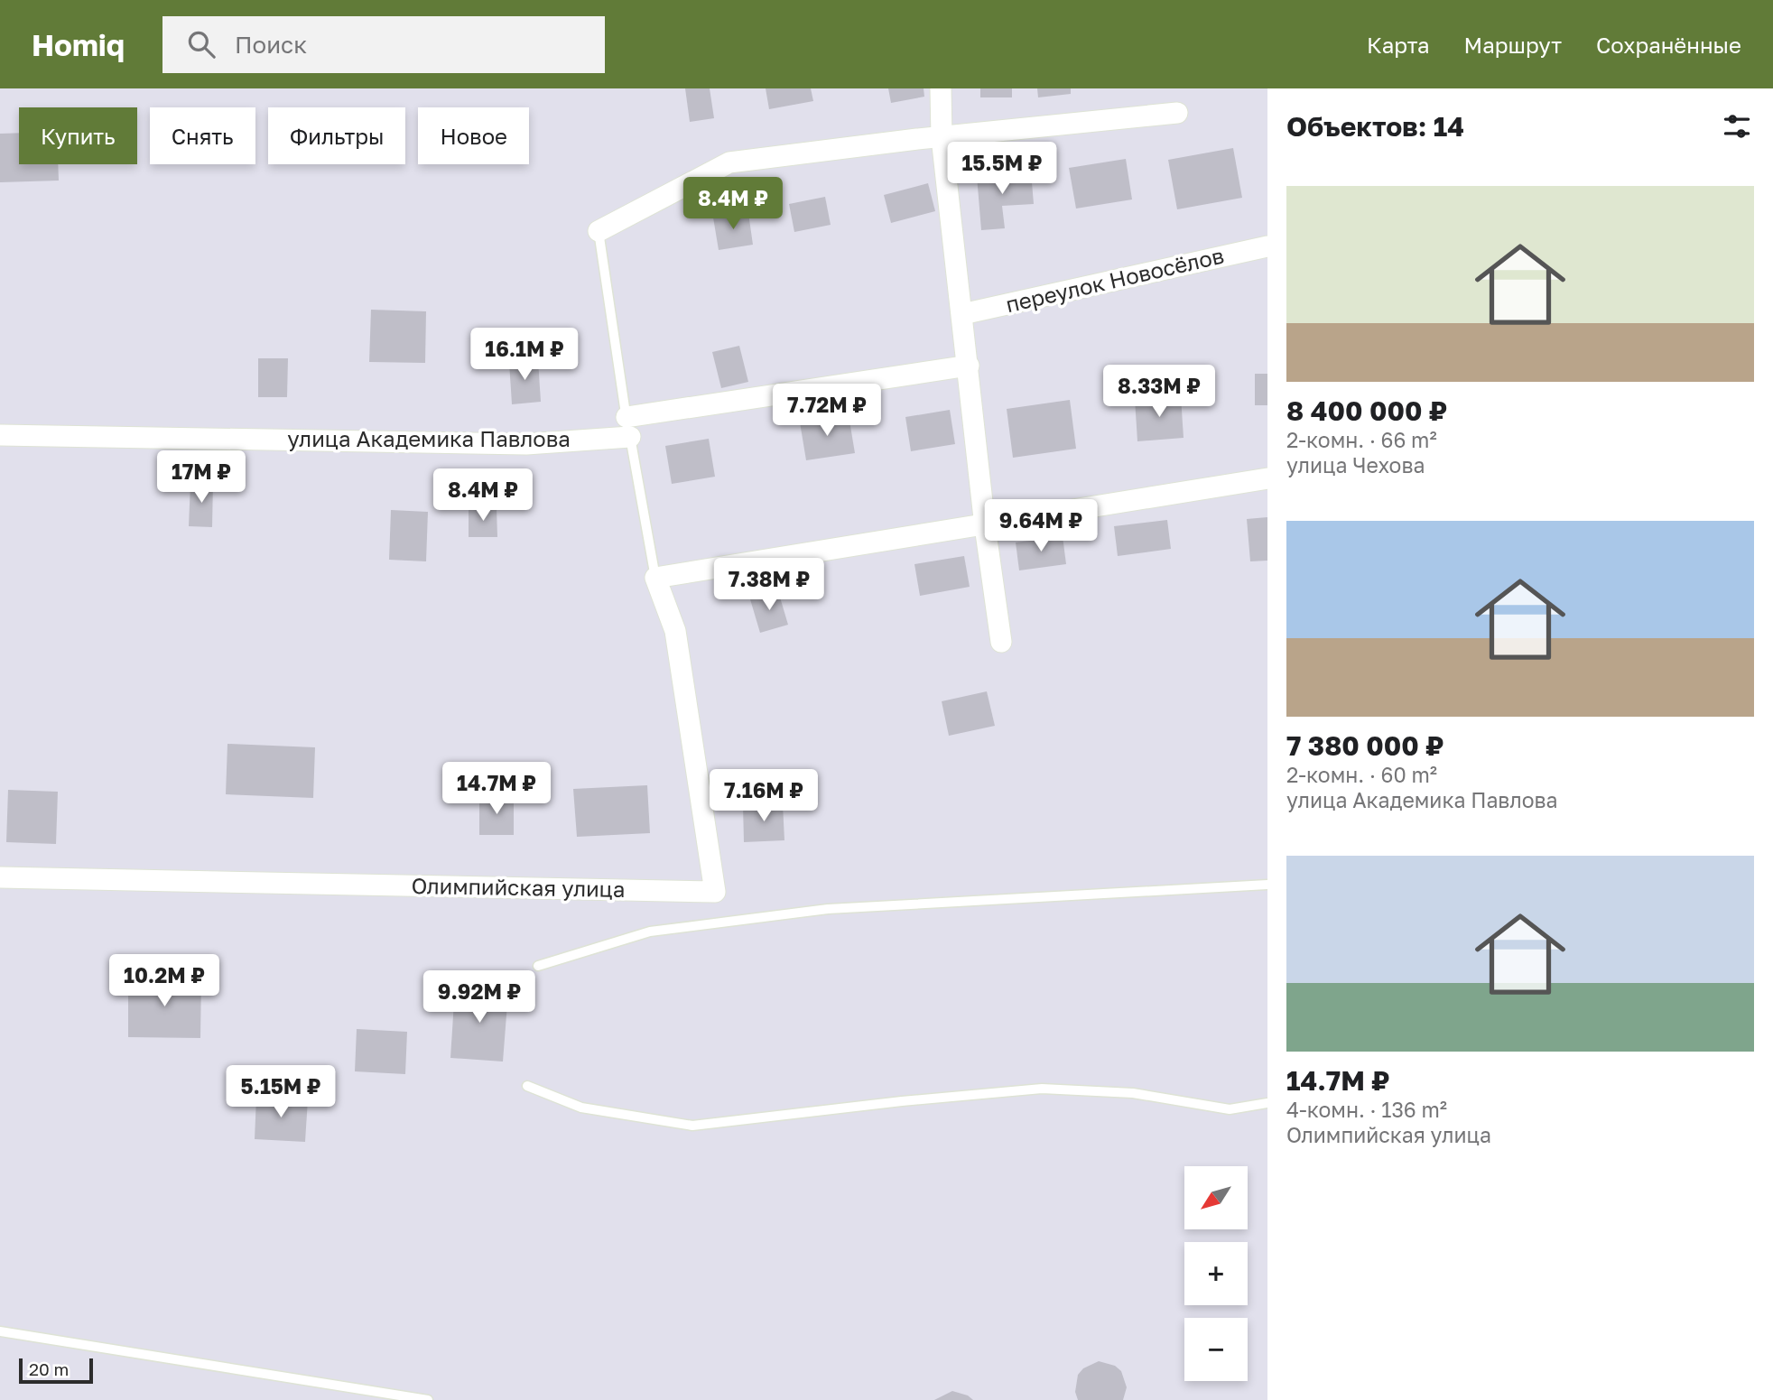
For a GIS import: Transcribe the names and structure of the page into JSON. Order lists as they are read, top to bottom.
{
  "streets": {
    "street": ["переулок Новосёлов", "улица Академика Павлова", "Олимпийская улица"]
  },
  "scale_bar": "20 m",
  "north": "bottom left",
  "page": {
    "header": "Homiq",
    "search": "Поиск",
    "nav": ["Карта", "Маршрут", "Сохранённые"],
    "heading": "Объектов: 14",
    "chip": [
      "Купить",
      "Снять",
      "Фильтры",
      "Новое"
    ],
    "price": [
      "15.5M ₽",
      "8.4M ₽",
      "16.1M ₽",
      "8.33M ₽",
      "7.72M ₽",
      "17M ₽",
      "8.4M ₽",
      "9.64M ₽",
      "7.38M ₽",
      "14.7M ₽",
      "7.16M ₽",
      "10.2M ₽",
      "9.92M ₽",
      "5.15M ₽"
    ],
    "list": [
      {
        "name": "8 400 000 ₽",
        "note": "2-комн. · 66 m² · улица Чехова"
      },
      {
        "name": "7 380 000 ₽",
        "note": "2-комн. · 60 m² · улица Академика Павлова"
      },
      {
        "name": "14.7M ₽",
        "note": "4-комн. · 136 m² · Олимпийская улица"
      }
    ],
    "map_buttons": ["+", "−"],
    "scale": "20 m"
  }
}
